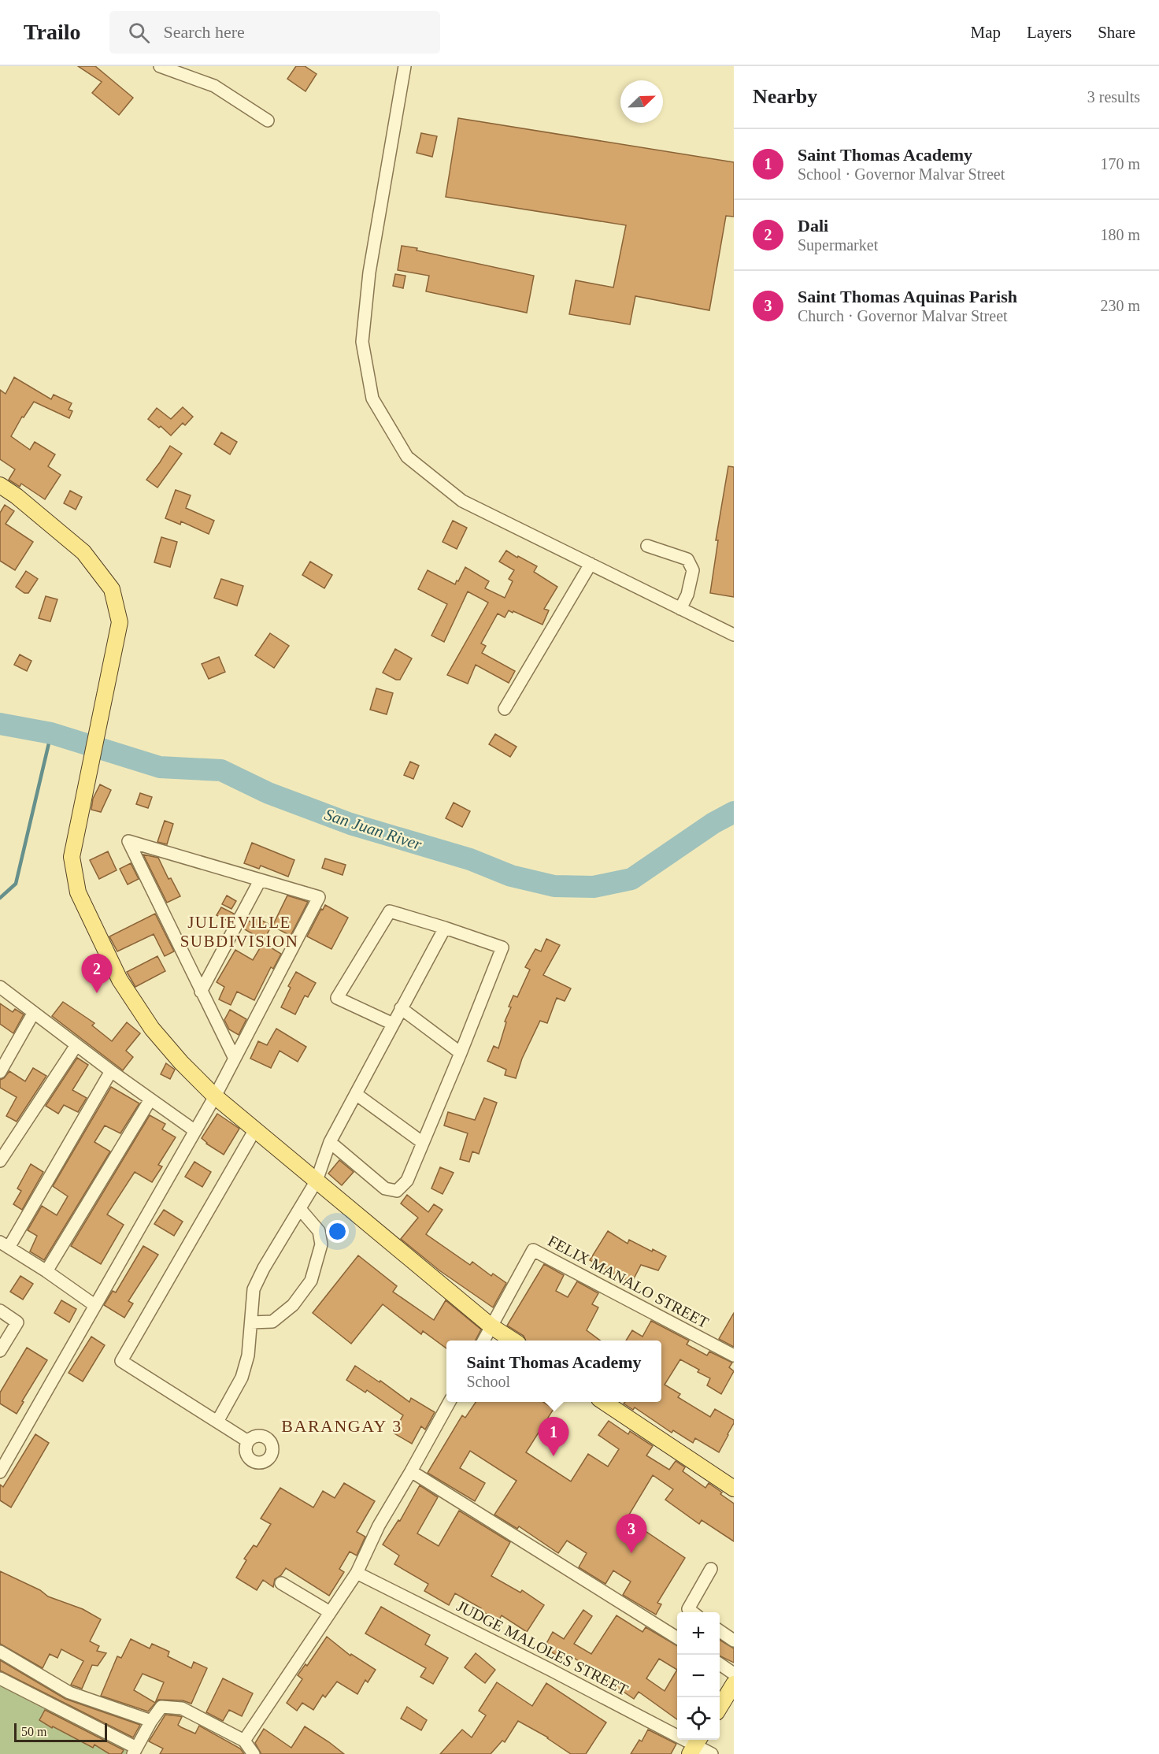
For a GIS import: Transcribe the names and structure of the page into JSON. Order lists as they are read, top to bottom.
{
  "streets": {
    "street": ["FELIX MANALO STREET", "JUDGE MALOLES STREET"]
  },
  "districts": ["JULIEVILLE SUBDIVISION", "BARANGAY 3"],
  "water": ["San Juan River"],
  "scale_bar": "50 m",
  "north": "top right",
  "page": {
    "header": "Trailo",
    "search": "Search here",
    "nav": ["Map", "Layers", "Share"],
    "heading": ["Nearby", "3 results"],
    "list": [
      {
        "mark": "1",
        "name": "Saint Thomas Academy",
        "note": "School · Governor Malvar Street",
        "value": "170 m"
      },
      {
        "mark": "2",
        "name": "Dali",
        "note": "Supermarket",
        "value": "180 m"
      },
      {
        "mark": "3",
        "name": "Saint Thomas Aquinas Parish",
        "note": "Church · Governor Malvar Street",
        "value": "230 m"
      }
    ],
    "pins": ["2", "1", "3"],
    "popup": ["Saint Thomas Academy", "School"],
    "map_buttons": ["+", "−"],
    "scale": "50 m"
  }
}
